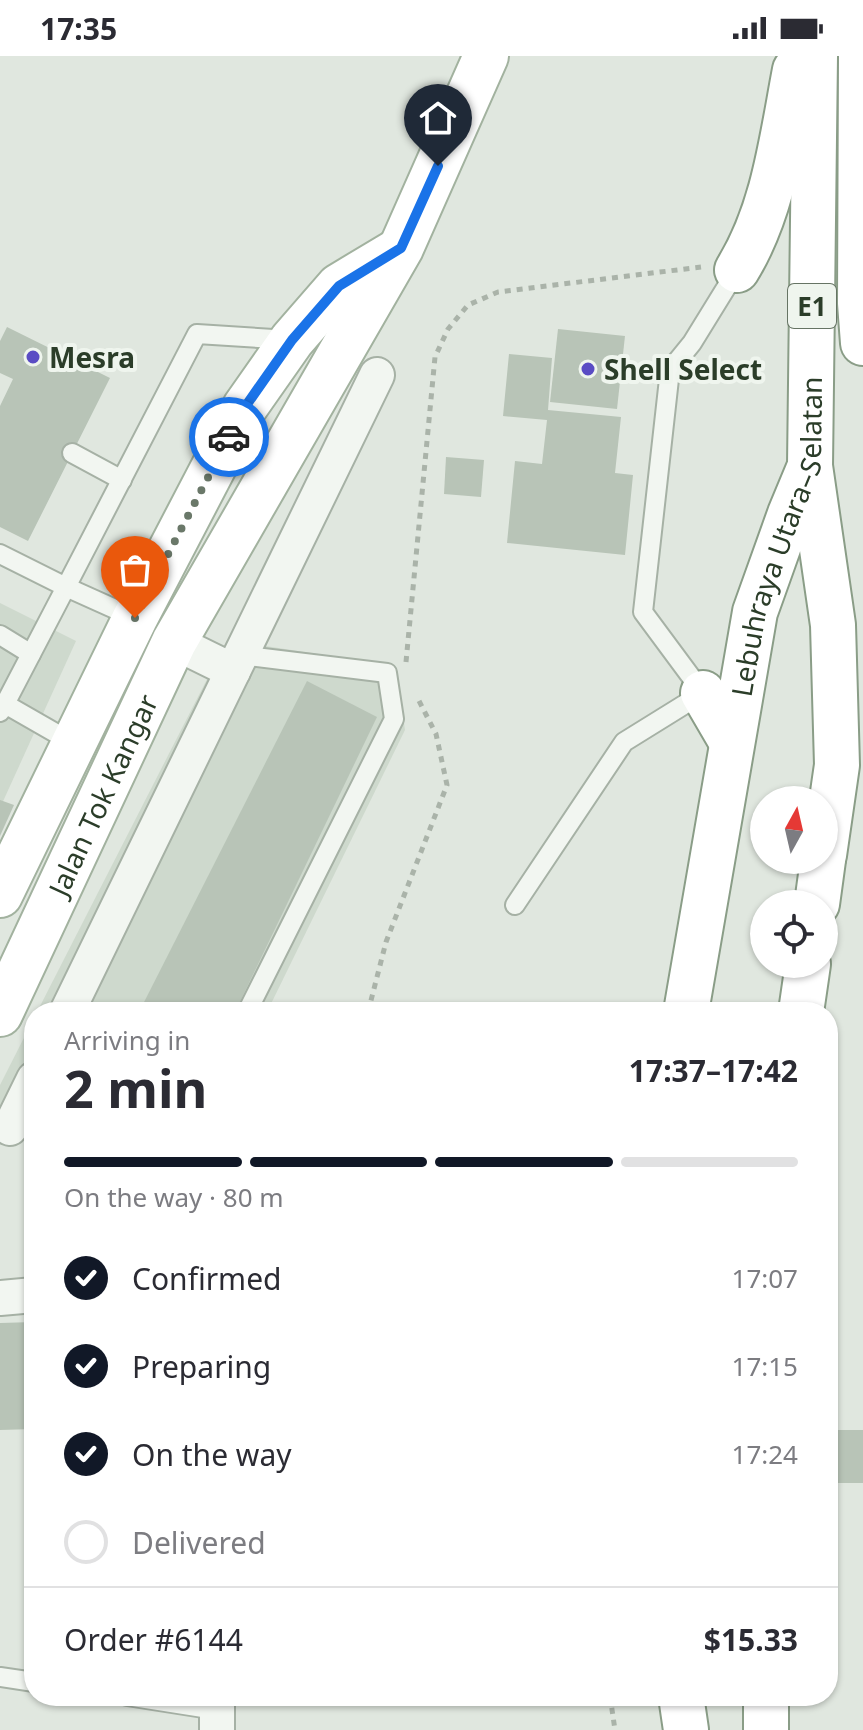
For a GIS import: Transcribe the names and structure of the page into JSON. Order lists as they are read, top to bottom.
{
  "streets": {
    "main road": ["E1", "Lebuhraya Utara–Selatan", "Jalan Tok Kangar"]
  },
  "places": ["Mesra", "Shell Select"],
  "north": "top",
  "page": {
    "status": "17:35",
    "heading": ["2 min", "Arriving in", "17:37–17:42"],
    "panel": ["Order #6144", "$15.33"],
    "bar": "On the way · 80 m",
    "list": [
      ["Confirmed", "17:07"],
      ["Preparing", "17:15"],
      ["On the way", "17:24"],
      "Delivered"
    ]
  }
}
